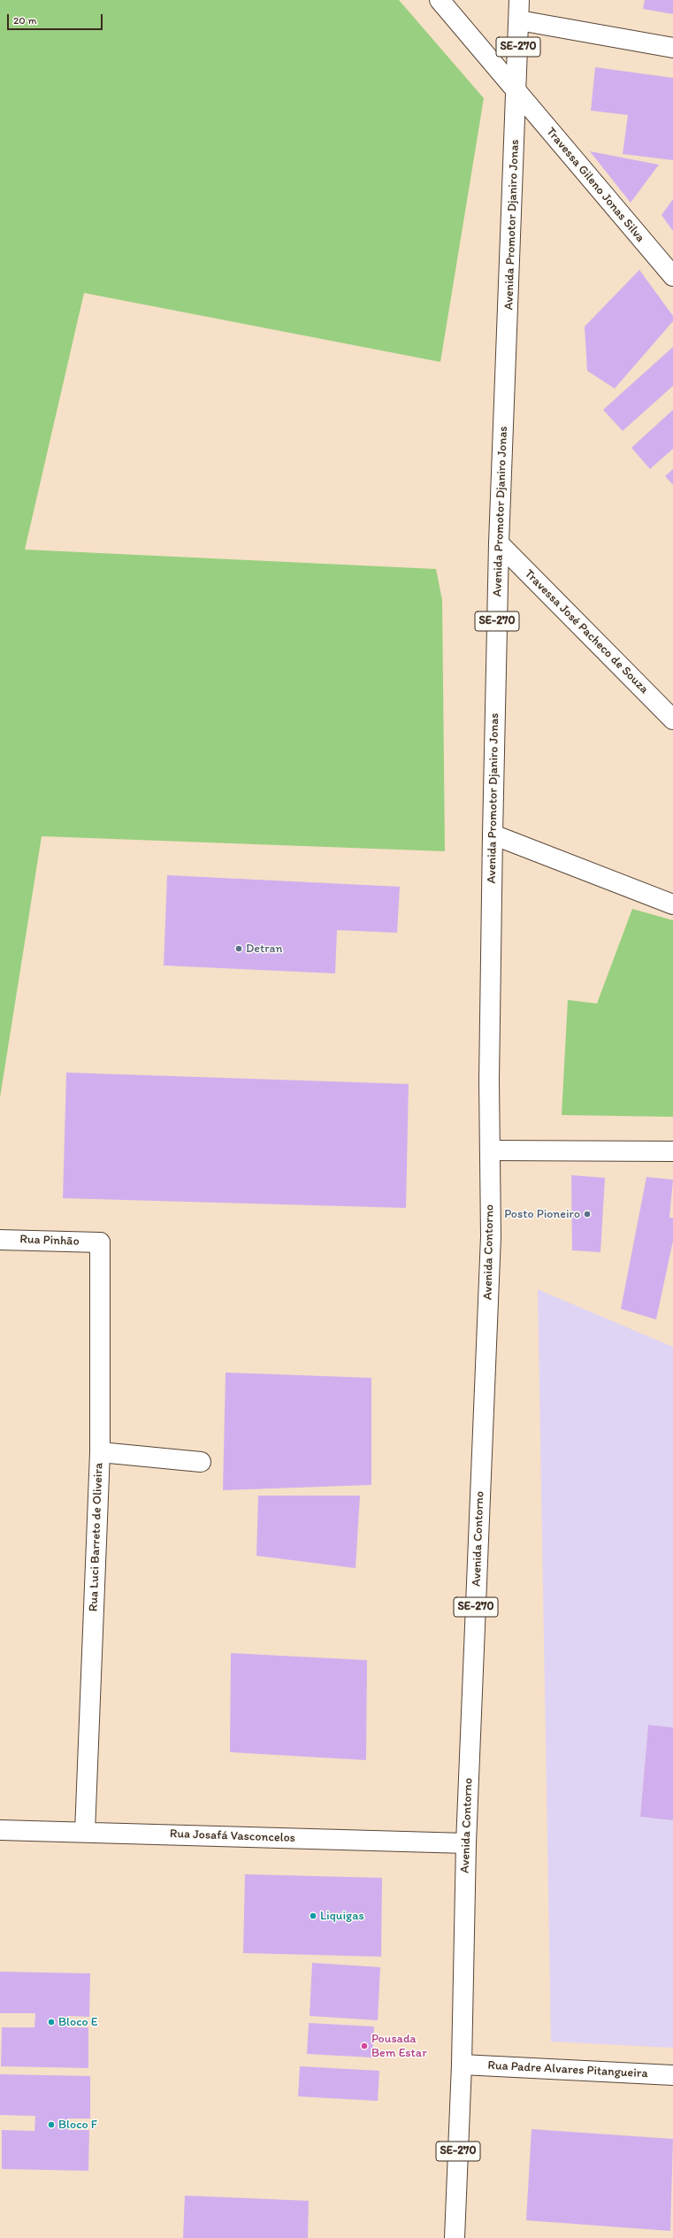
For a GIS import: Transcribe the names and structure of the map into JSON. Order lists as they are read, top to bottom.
{
  "streets": {
    "street": [
      "SE-270",
      "Travessa Gileno Jonas Silva",
      "Avenida Promotor Djaniro Jonas",
      "Travessa José Pacheco de Souza",
      "Rua Pinhão",
      "Avenida Contorno",
      "Rua Luci Barreto de Oliveira",
      "Rua Josafá Vasconcelos",
      "Rua Padre Alvares Pitangueira"
    ]
  },
  "crossings": [
    ["Travessa Gileno Jonas Silva", "Avenida Promotor Djaniro Jonas"],
    ["Avenida Promotor Djaniro Jonas", "Travessa José Pacheco de Souza"],
    ["Avenida Promotor Djaniro Jonas", "Avenida Contorno"],
    ["Rua Pinhão", "Rua Luci Barreto de Oliveira"],
    ["Avenida Contorno", "Rua Josafá Vasconcelos"],
    ["Avenida Contorno", "Rua Padre Alvares Pitangueira"],
    ["Rua Luci Barreto de Oliveira", "Rua Josafá Vasconcelos"]
  ],
  "places": [
    "Detran",
    "Posto Pioneiro",
    "Liquigas",
    "Bloco E",
    "Pousada Bem Estar",
    "Bloco F"
  ],
  "scale_bar": "20 m"
}
